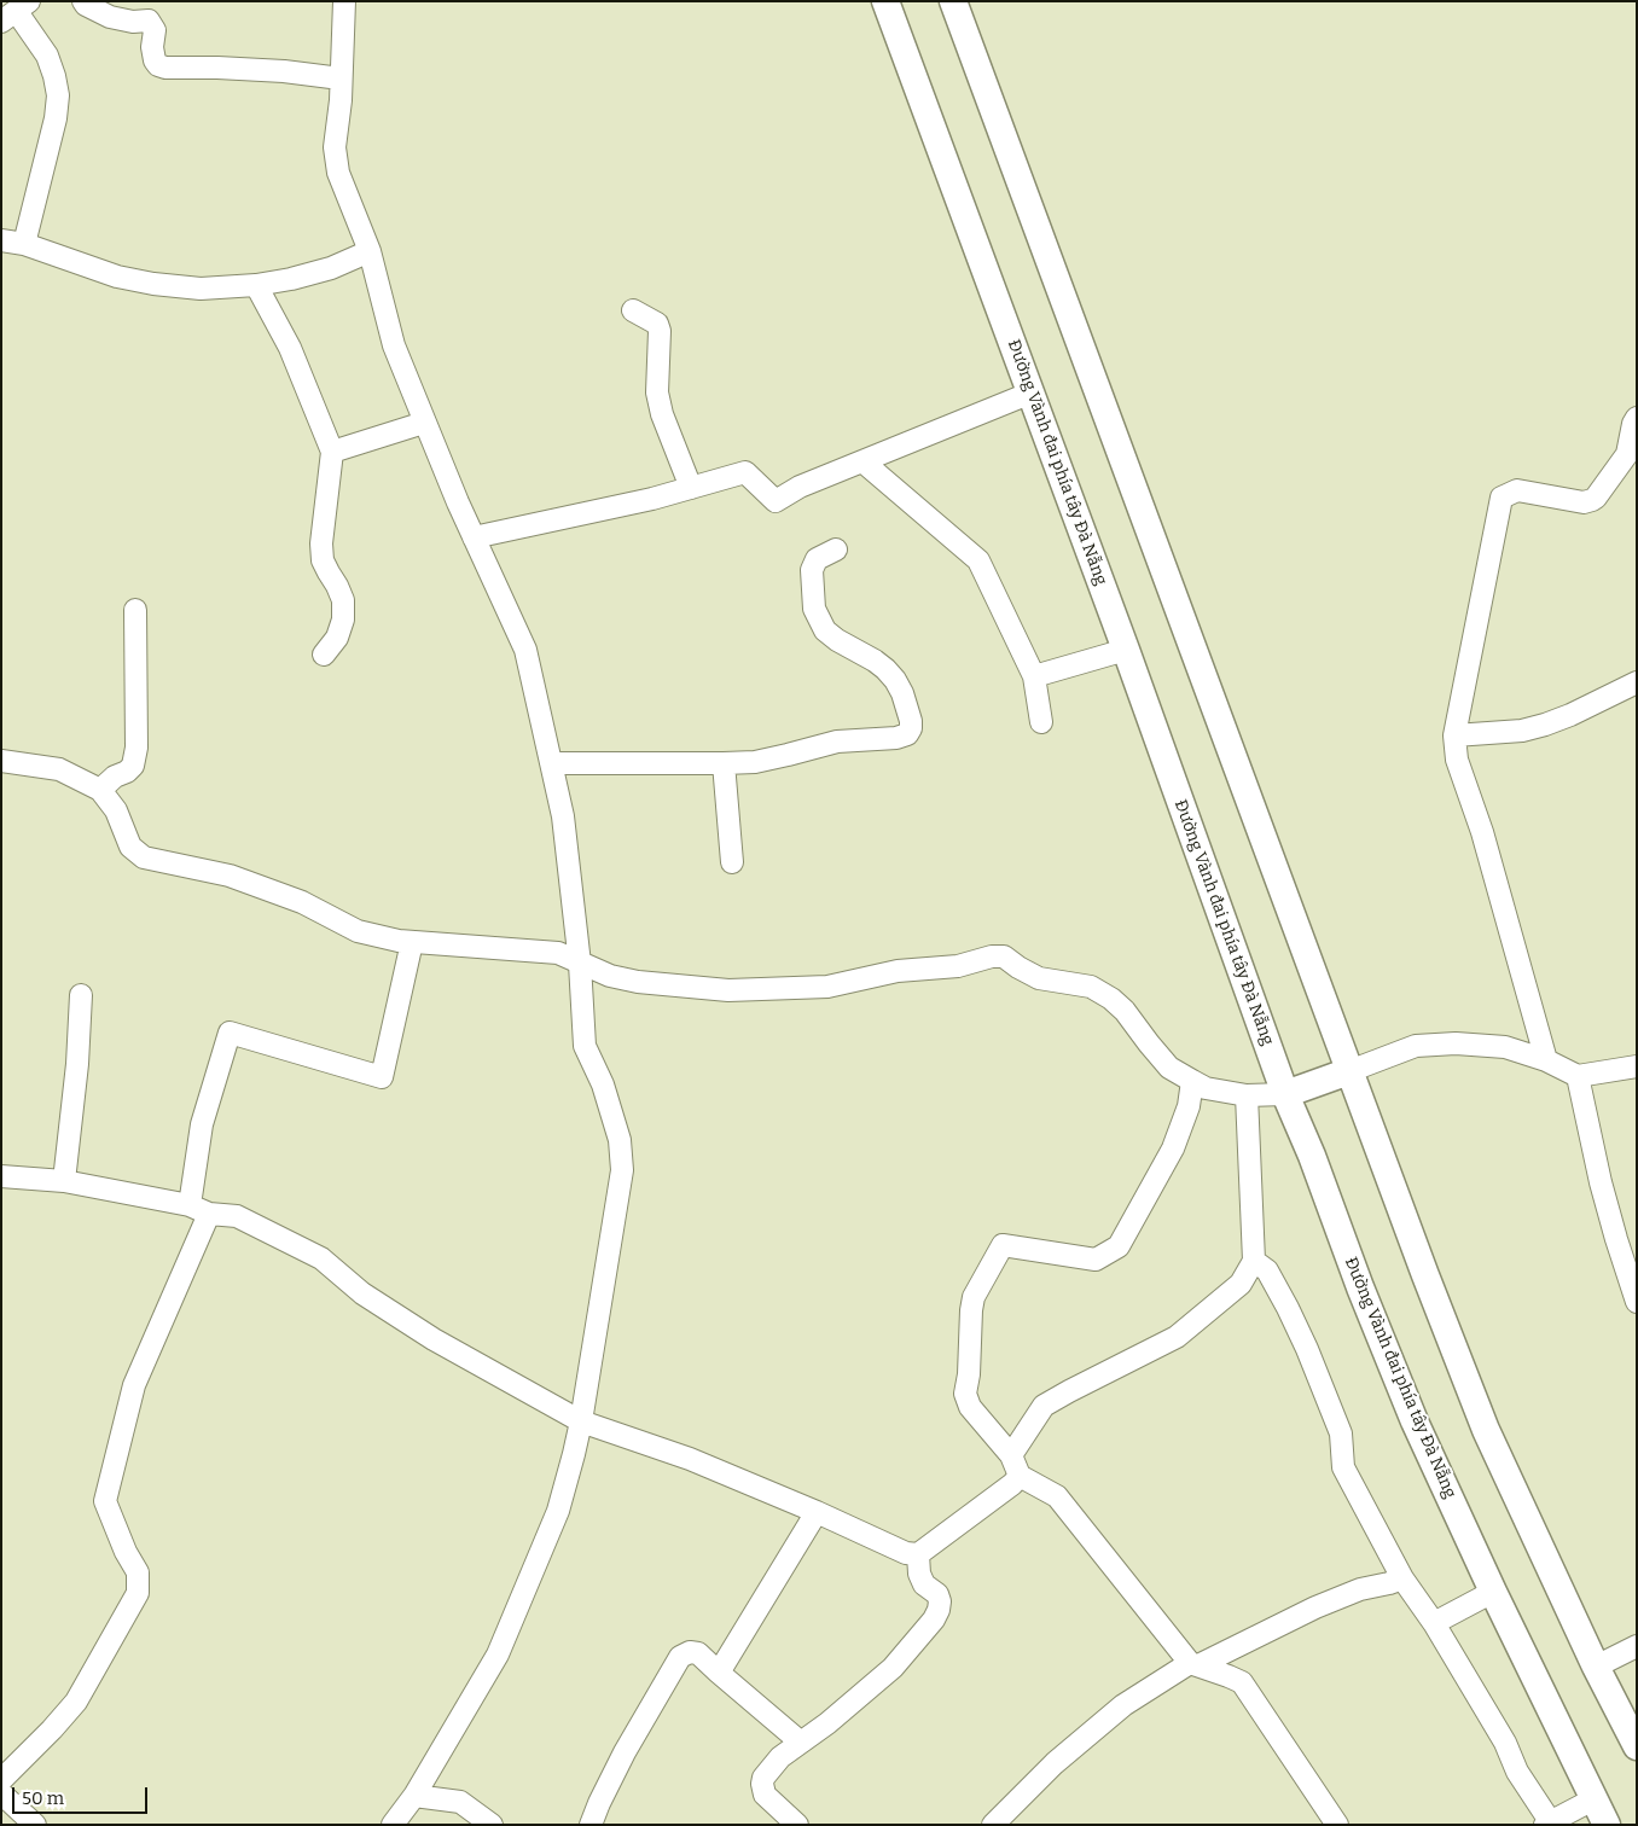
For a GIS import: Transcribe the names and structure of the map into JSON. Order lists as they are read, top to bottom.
{
  "streets": {
    "main road": ["Đường Vành đai phía tây Đà Nẵng"]
  },
  "scale_bar": "50 m"
}
